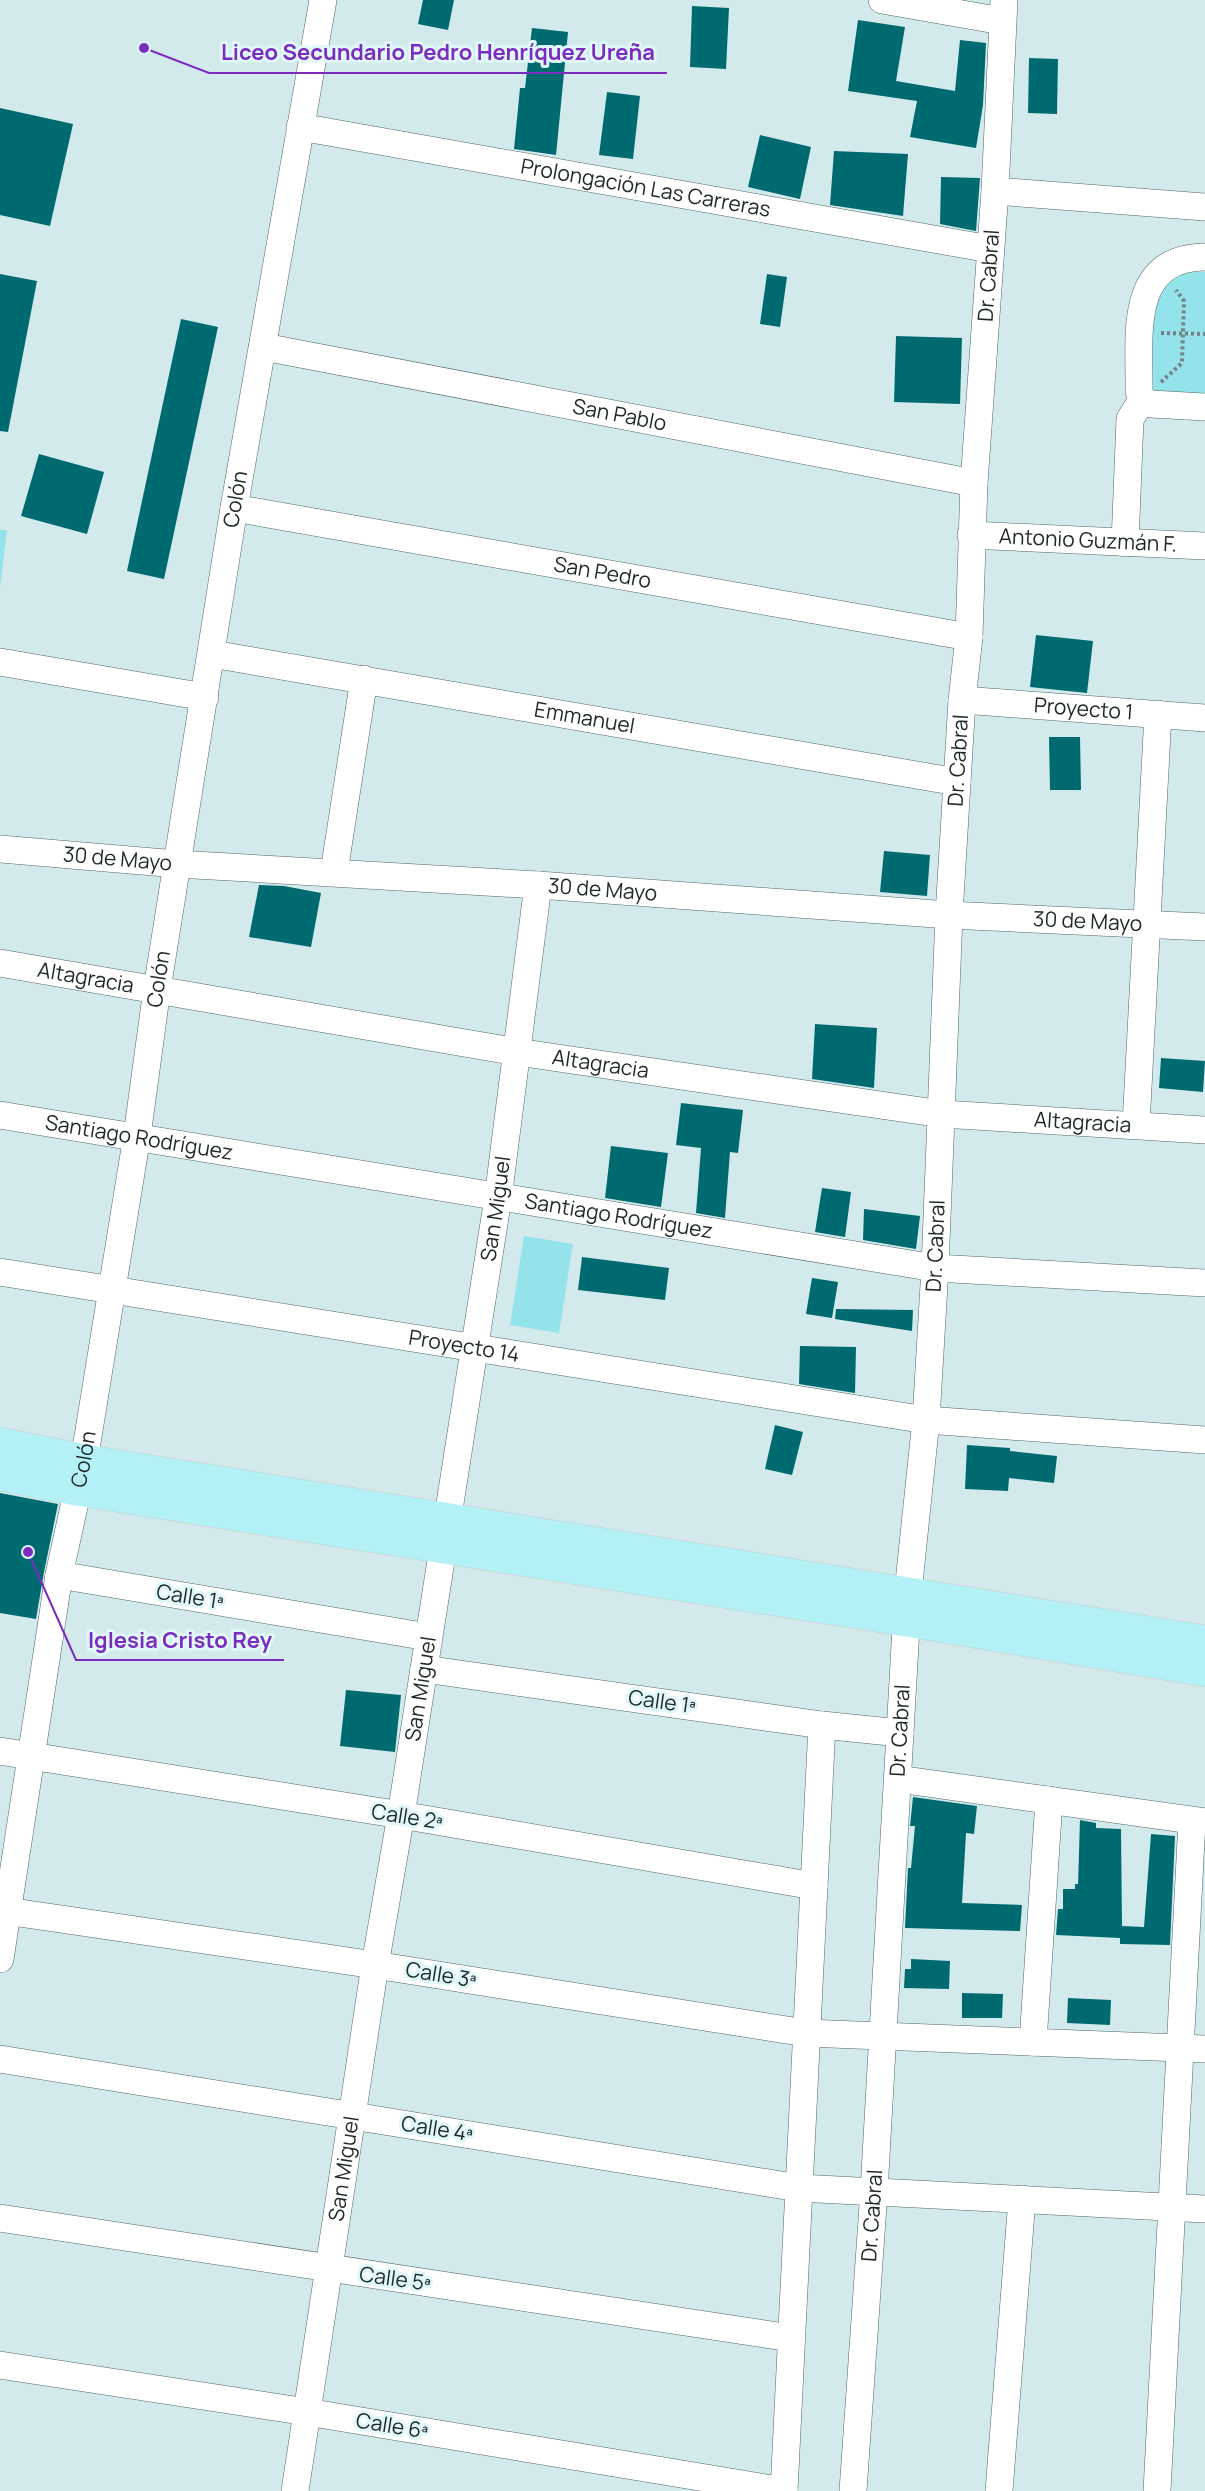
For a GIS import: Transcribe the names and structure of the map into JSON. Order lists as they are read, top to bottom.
{
  "streets": {
    "street": [
      "Prolongación Las Carreras",
      "Dr. Cabral",
      "San Pablo",
      "Colón",
      "Antonio Guzmán F.",
      "San Pedro",
      "Proyecto 1",
      "Emmanuel",
      "30 de Mayo",
      "Altagracia",
      "Santiago Rodríguez",
      "San Miguel",
      "Proyecto 14",
      "Calle 1ª",
      "Calle 2ª",
      "Calle 3ª",
      "Calle 4ª",
      "Calle 5ª",
      "Calle 6ª"
    ]
  },
  "crossings": [
    ["Prolongación Las Carreras", "Dr. Cabral"],
    ["Prolongación Las Carreras", "Colón"],
    ["Dr. Cabral", "San Pablo"],
    ["Dr. Cabral", "Antonio Guzmán F."],
    ["Dr. Cabral", "San Pedro"],
    ["Dr. Cabral", "Proyecto 1"],
    ["Dr. Cabral", "Emmanuel"],
    ["Dr. Cabral", "30 de Mayo"],
    ["Dr. Cabral", "Altagracia"],
    ["Dr. Cabral", "Santiago Rodríguez"],
    ["Dr. Cabral", "Proyecto 14"],
    ["Dr. Cabral", "Calle 1ª"],
    ["Dr. Cabral", "Calle 3ª"],
    ["Dr. Cabral", "Calle 4ª"],
    ["San Pablo", "Colón"],
    ["Colón", "San Pedro"],
    ["Colón", "Emmanuel"],
    ["Colón", "30 de Mayo"],
    ["Colón", "Altagracia"],
    ["Colón", "Santiago Rodríguez"],
    ["Colón", "Proyecto 14"],
    ["Colón", "Calle 1ª"],
    ["Colón", "Calle 2ª"],
    ["Colón", "Calle 3ª"],
    ["30 de Mayo", "San Miguel"],
    ["Altagracia", "San Miguel"],
    ["Santiago Rodríguez", "San Miguel"],
    ["San Miguel", "Proyecto 14"],
    ["San Miguel", "Calle 1ª"],
    ["San Miguel", "Calle 2ª"],
    ["San Miguel", "Calle 3ª"],
    ["San Miguel", "Calle 4ª"],
    ["San Miguel", "Calle 5ª"],
    ["San Miguel", "Calle 6ª"]
  ],
  "places": ["Liceo Secundario Pedro Henríquez Ureña", "Iglesia Cristo Rey"]
}
